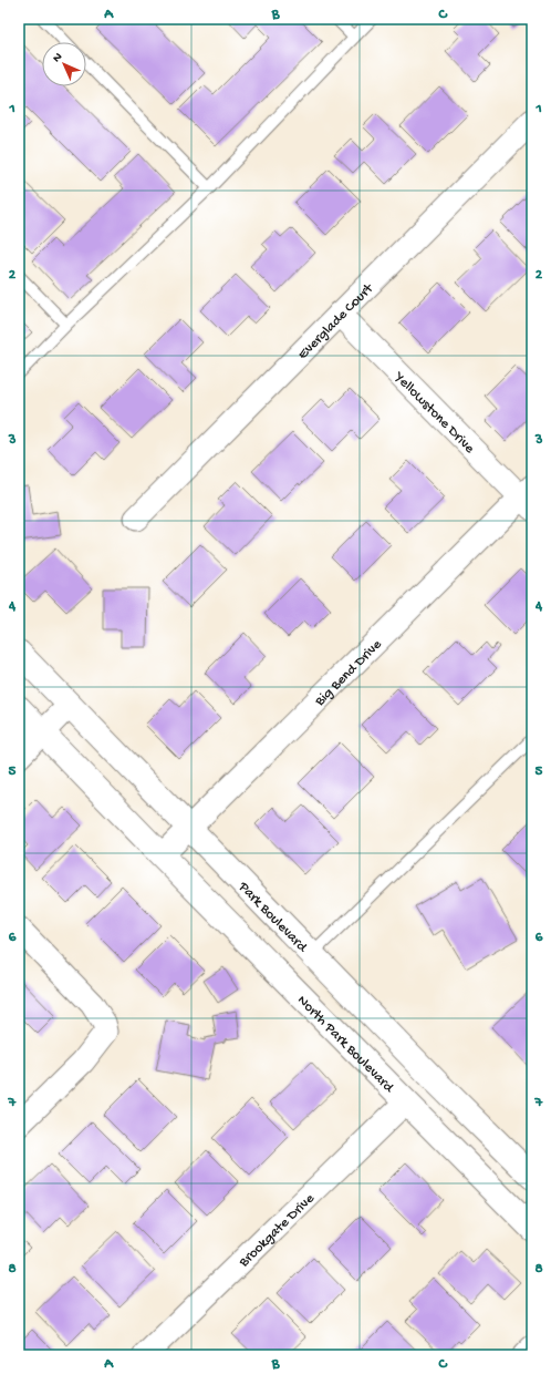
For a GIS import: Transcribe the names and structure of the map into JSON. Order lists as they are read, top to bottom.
{
  "streets": {
    "main road": ["Park Boulevard", "North Park Boulevard"],
    "street": [
      "Everglade Court",
      "Yellowstone Drive",
      "Big Bend Drive",
      "Brookgate Drive"
    ]
  },
  "crossings": [
    ["Everglade Court", "Yellowstone Drive"],
    ["Yellowstone Drive", "Big Bend Drive"],
    ["Big Bend Drive", "Park Boulevard"],
    ["Big Bend Drive", "North Park Boulevard"],
    ["North Park Boulevard", "Brookgate Drive"]
  ],
  "north": "top left",
  "grid": {
    "columns": ["A", "B", "C"],
    "rows": [
      "1",
      "2",
      "3",
      "4",
      "5",
      "6",
      "7",
      "8"
    ]
  }
}
